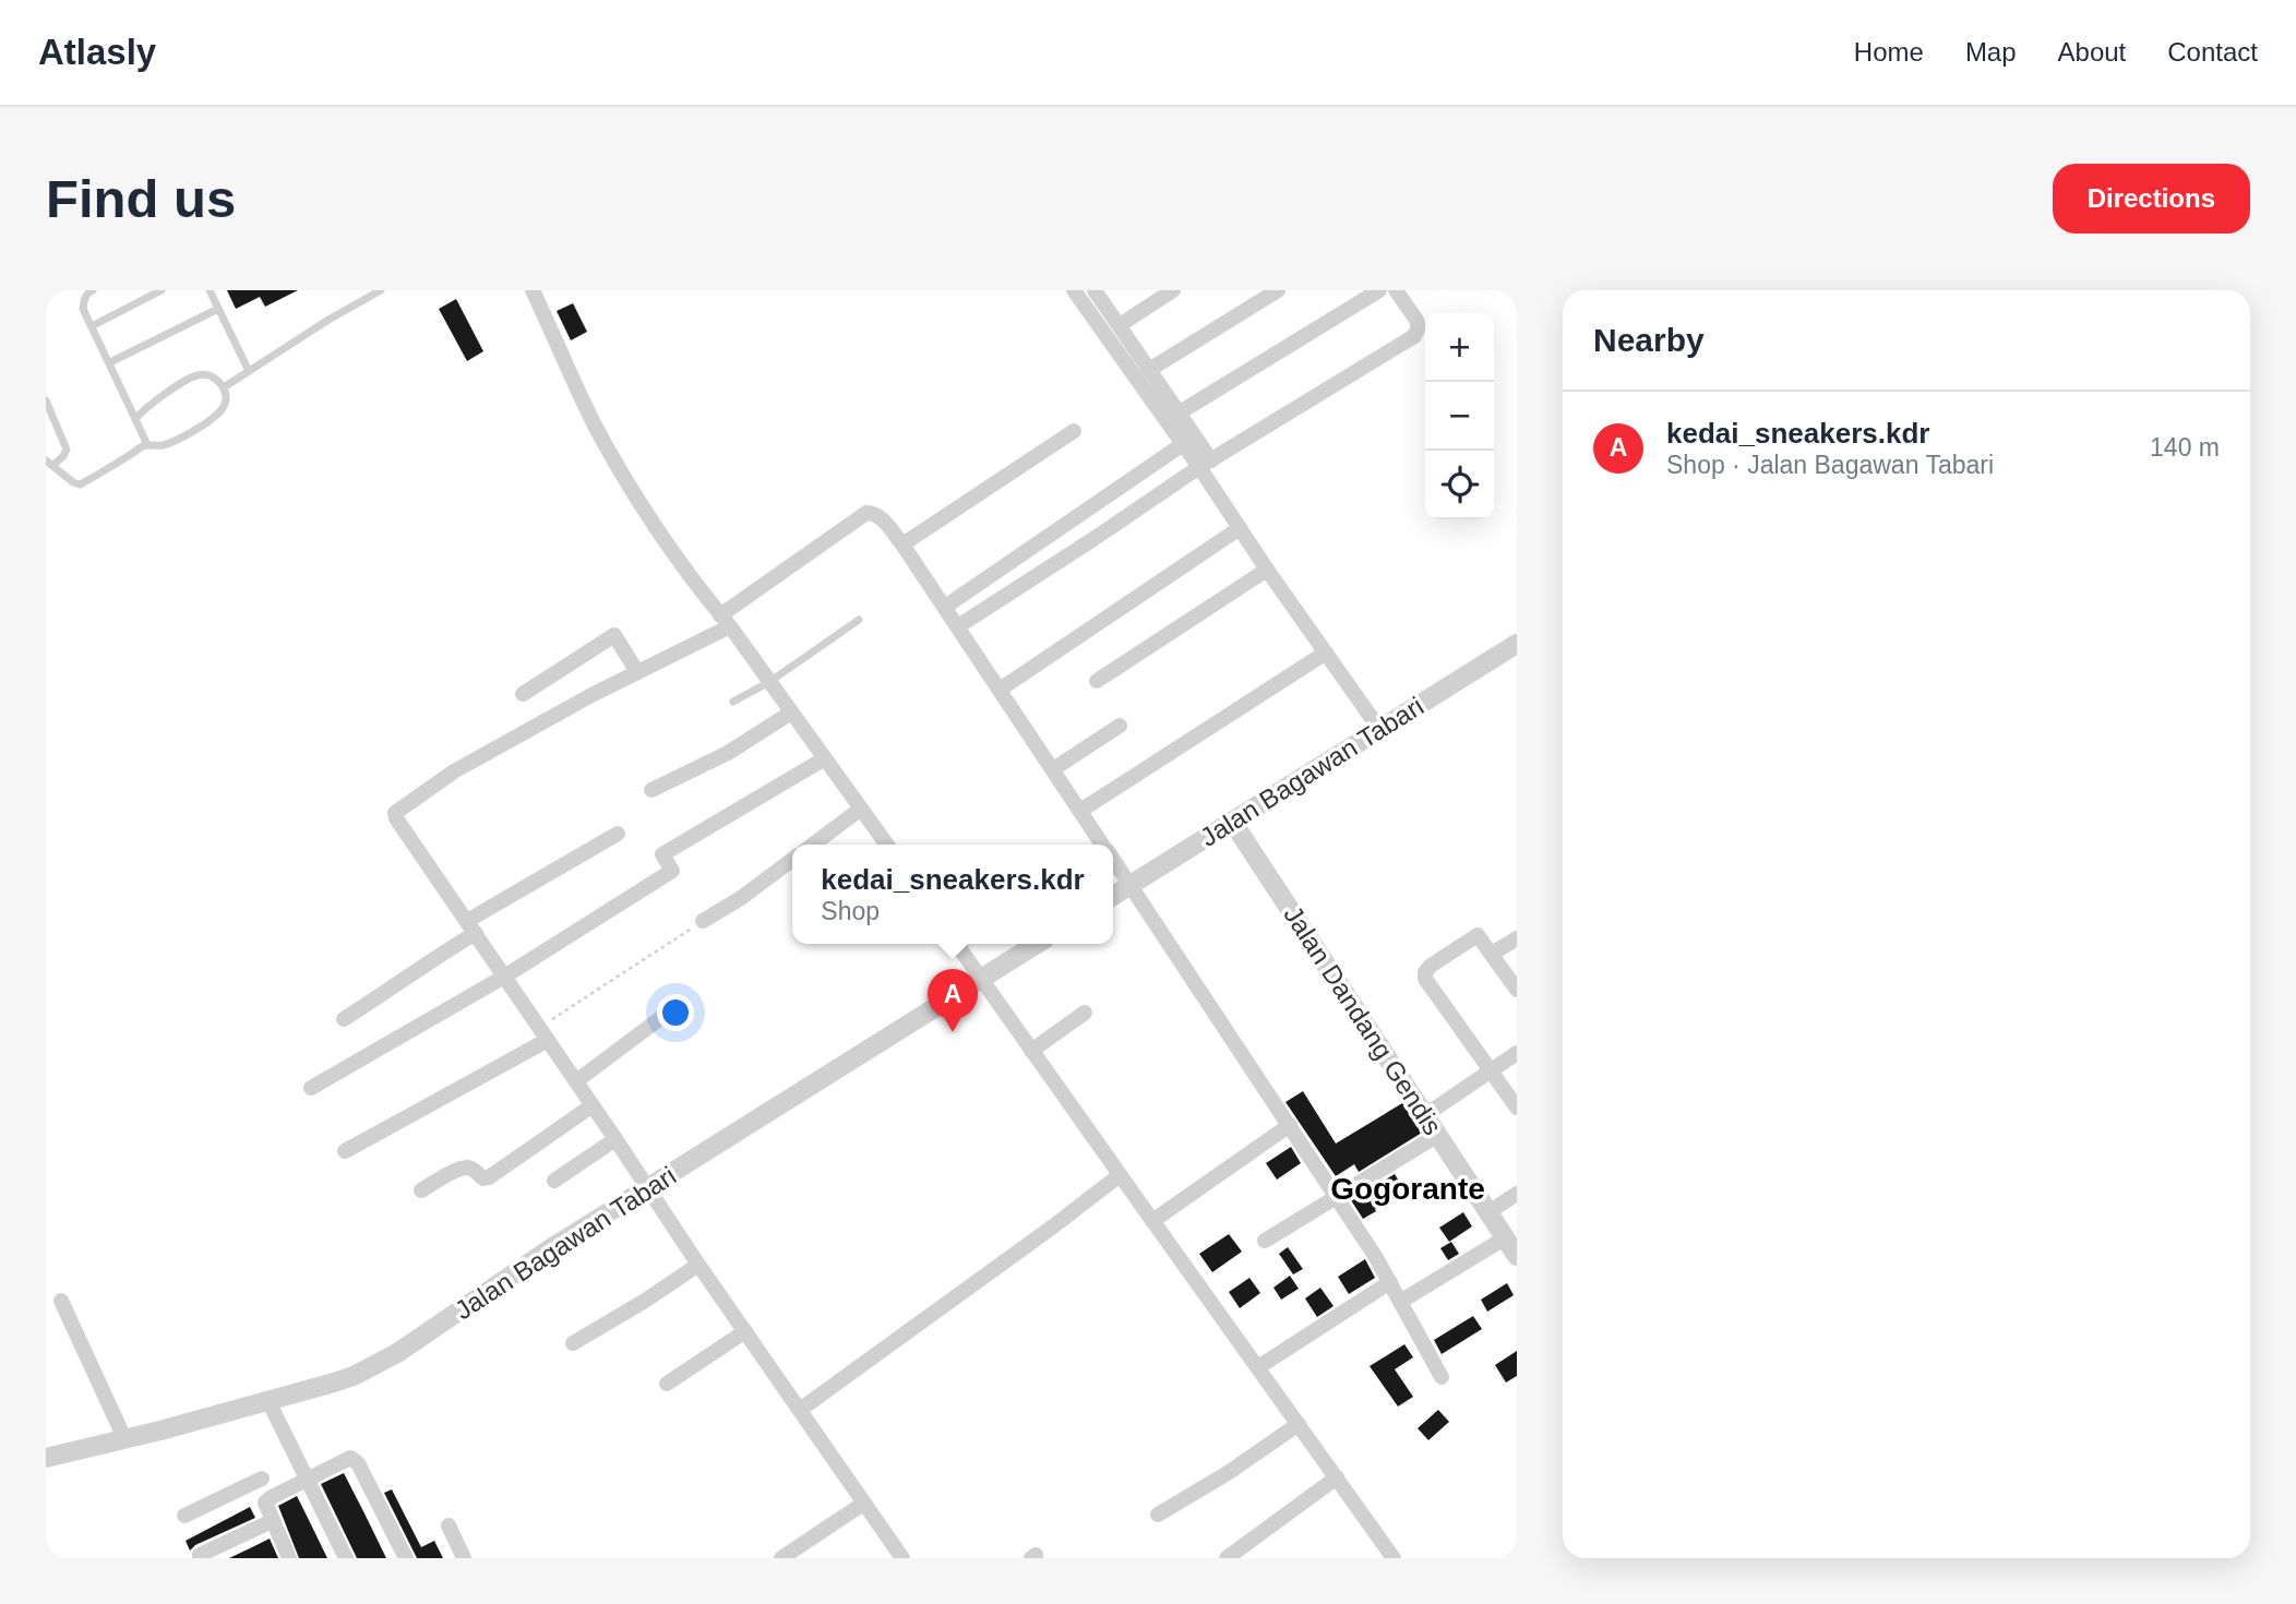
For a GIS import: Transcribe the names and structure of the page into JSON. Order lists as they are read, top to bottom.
{
  "streets": {
    "street": ["Jalan Bagawan Tabari", "Jalan Dandang Gendis"]
  },
  "crossings": [
    ["Jalan Bagawan Tabari", "Jalan Dandang Gendis"]
  ],
  "districts": ["Gogorante"],
  "page": {
    "header": "Atlasly",
    "nav": [
      "Home",
      "Map",
      "About",
      "Contact"
    ],
    "buttons": "Directions",
    "title": "Find us",
    "heading": "Nearby",
    "map_buttons": ["+", "−"],
    "list": [
      {
        "mark": "A",
        "name": "kedai_sneakers.kdr",
        "note": "Shop · Jalan Bagawan Tabari",
        "value": "140 m"
      }
    ],
    "popup": ["kedai_sneakers.kdr", "Shop"],
    "pins": "A"
  }
}
